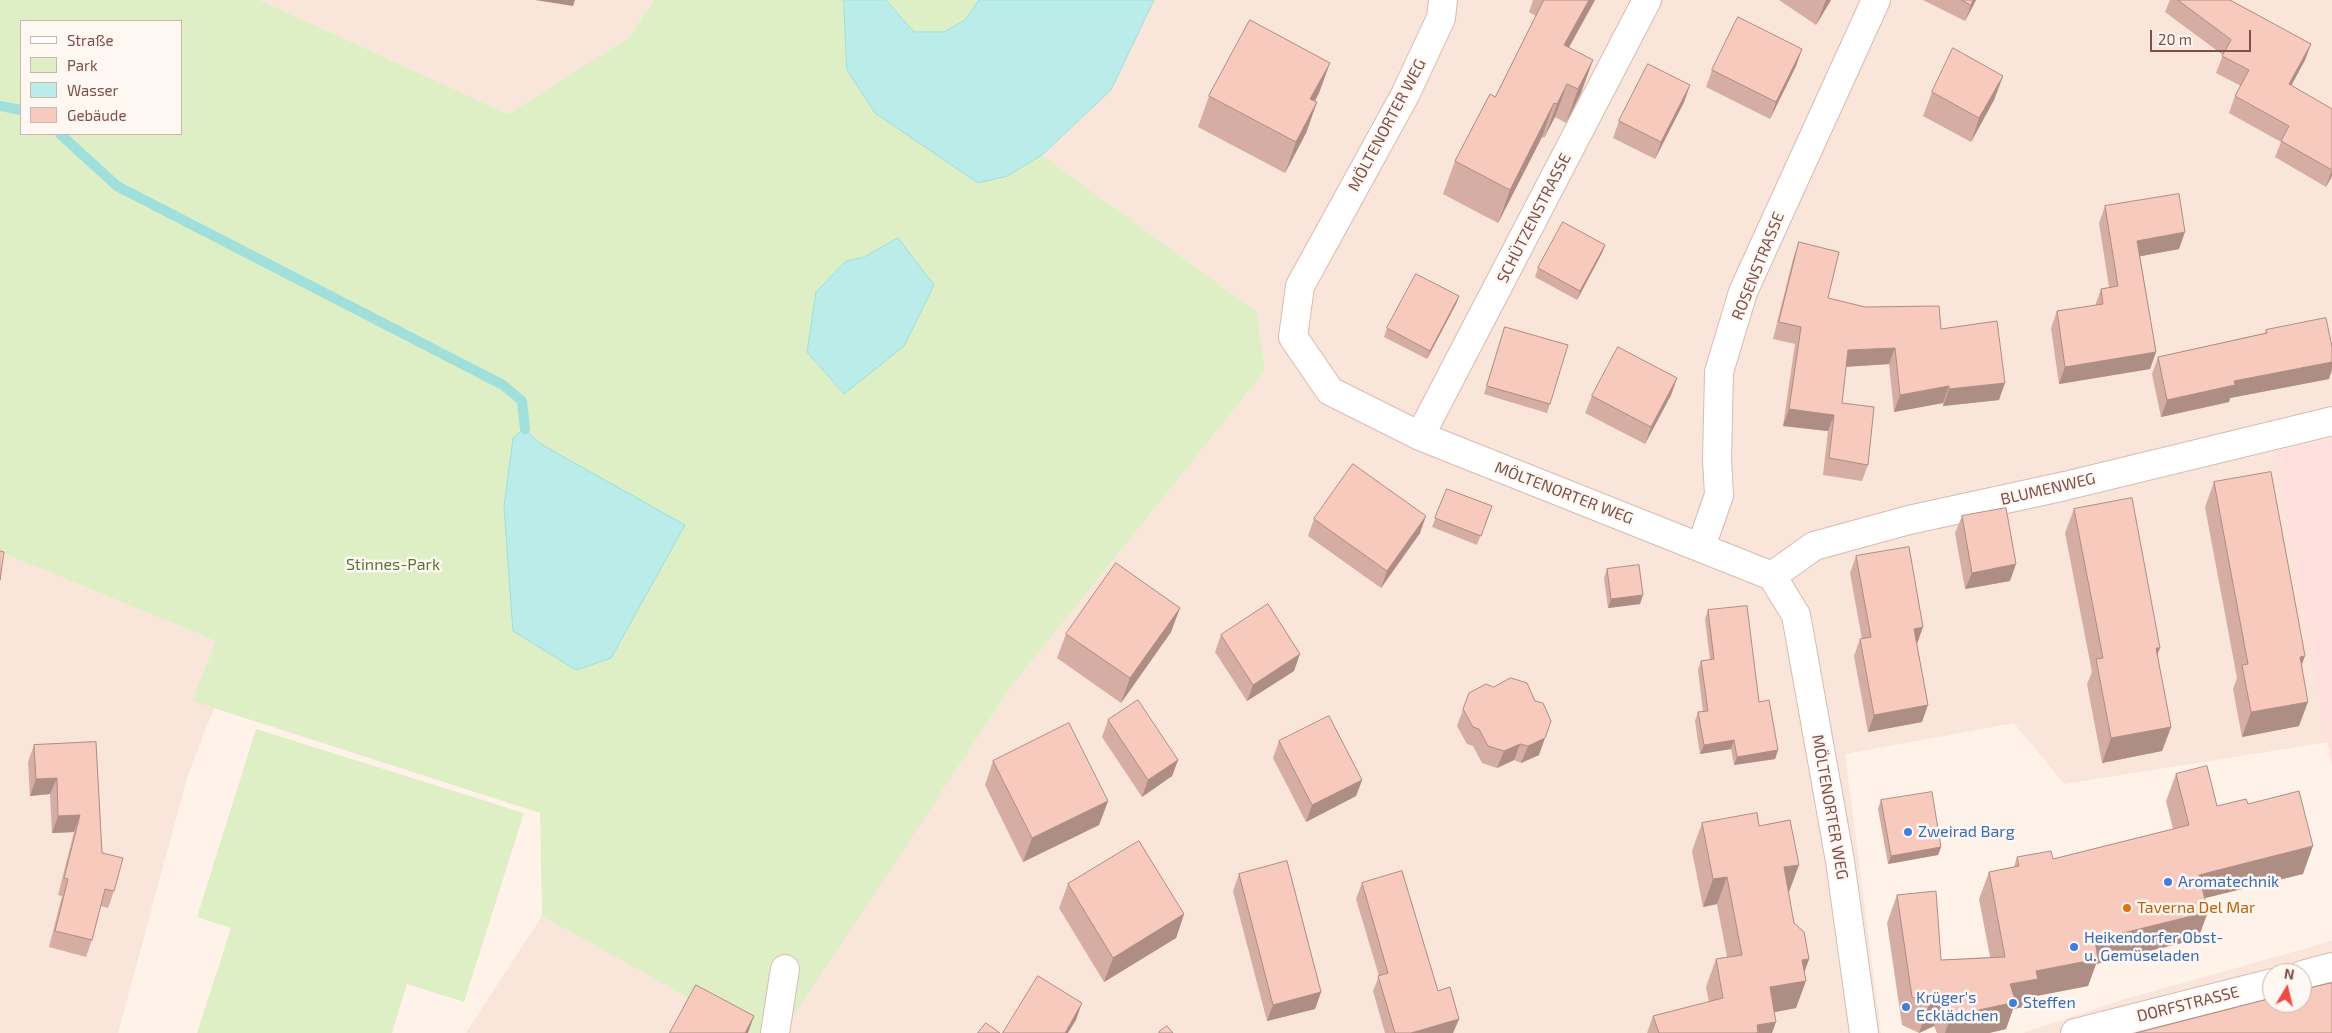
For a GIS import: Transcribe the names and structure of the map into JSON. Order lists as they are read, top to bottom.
{
  "streets": {
    "street": [
      "MÖLTENORTER WEG",
      "SCHÜTZENSTRASSE",
      "ROSENSTRASSE",
      "BLUMENWEG",
      "DORFSTRASSE"
    ]
  },
  "crossings": [
    ["MÖLTENORTER WEG", "SCHÜTZENSTRASSE"],
    ["MÖLTENORTER WEG", "ROSENSTRASSE"],
    ["MÖLTENORTER WEG", "BLUMENWEG"]
  ],
  "parks": ["Stinnes-Park"],
  "places": [
    "Zweirad Barg",
    "Aromatechnik",
    "Taverna Del Mar",
    "Heikendorfer Obst- u. Gemüseladen",
    "Steffen",
    "Krüger's Ecklädchen"
  ],
  "legend": [
    "Straße",
    "Park",
    "Wasser",
    "Gebäude"
  ],
  "scale_bar": "20 m",
  "north": "top"
}
